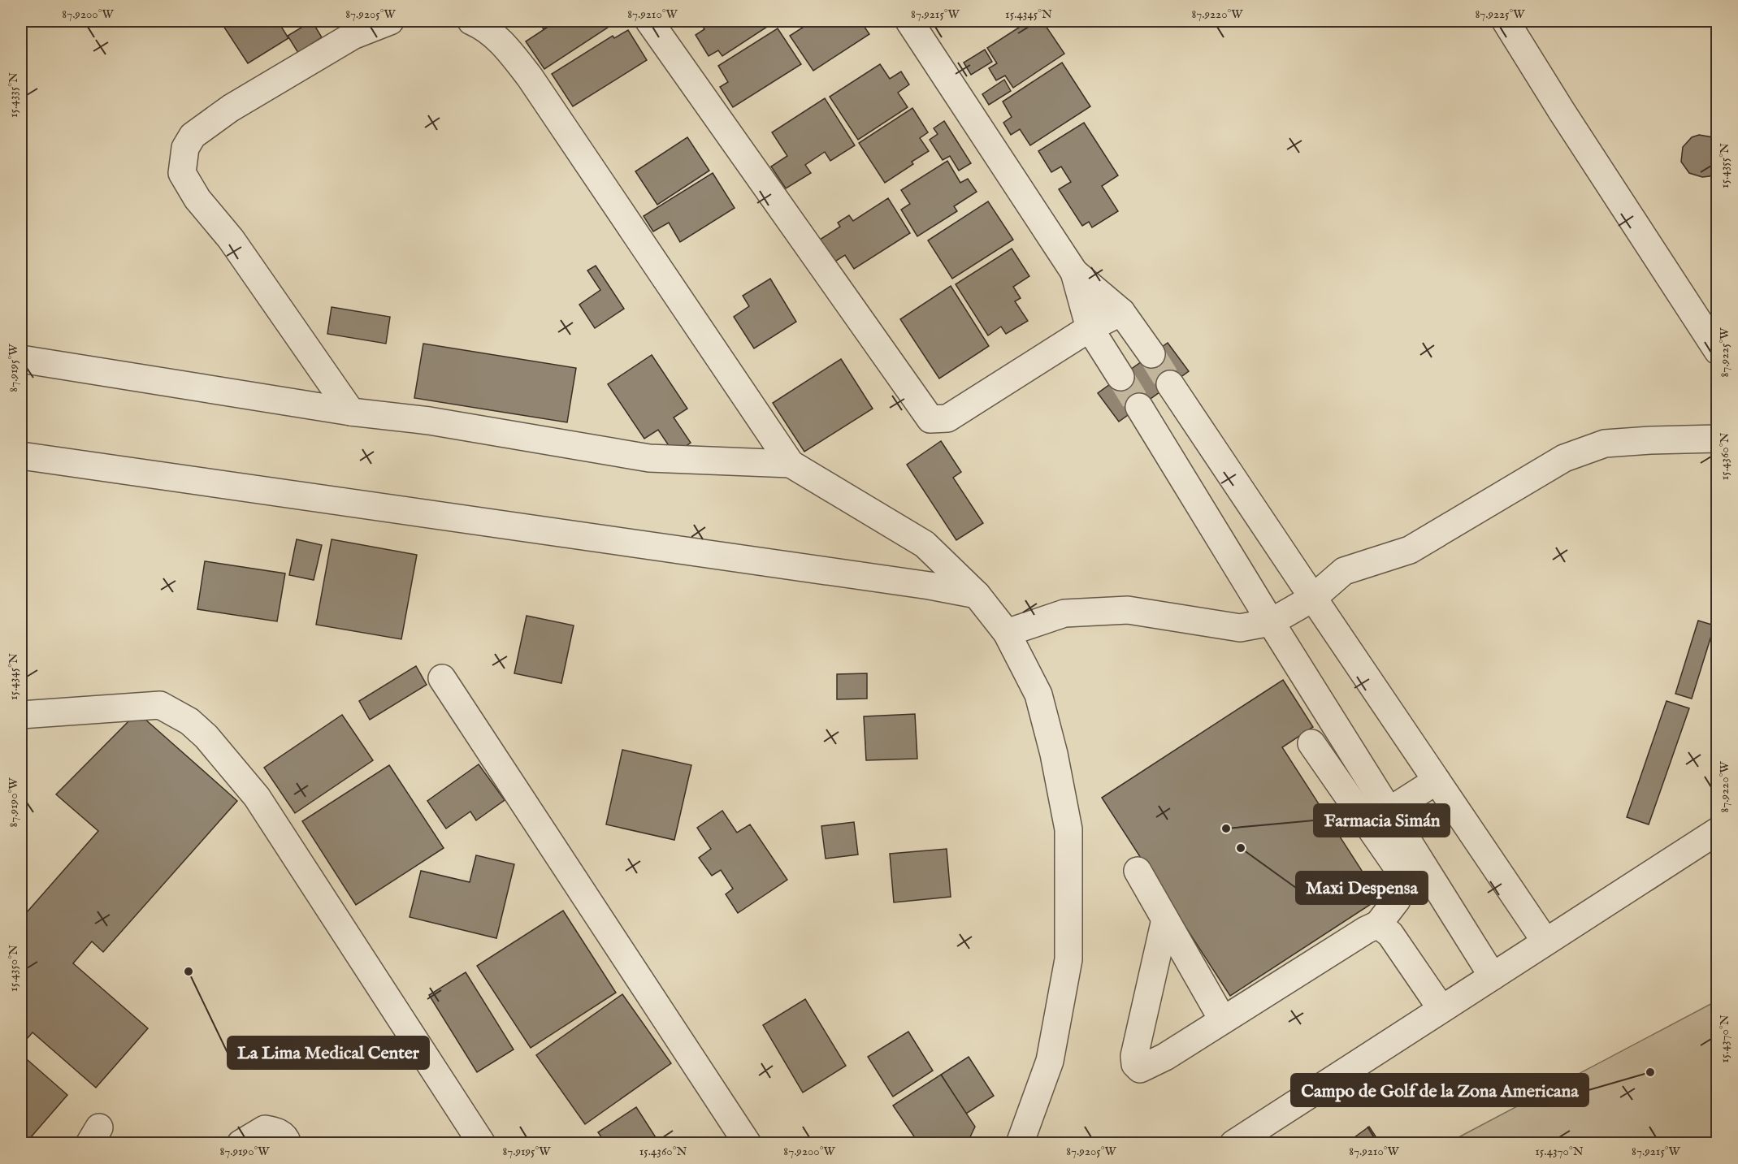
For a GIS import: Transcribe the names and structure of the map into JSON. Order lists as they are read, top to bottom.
{
  "places": [
    "Farmacia Simán",
    "Maxi Despensa",
    "La Lima Medical Center",
    "Campo de Golf de la Zona Americana"
  ],
  "coordinates": [
    "87.9200°W",
    "87.9205°W",
    "87.9210°W",
    "87.9215°W",
    "15.4345°N",
    "87.9220°W",
    "87.9225°W",
    "15.4335°N",
    "15.4355°N",
    "87.9195°W",
    "15.4360°N",
    "87.9190°W",
    "15.4350°N",
    "15.4370°N"
  ]
}
